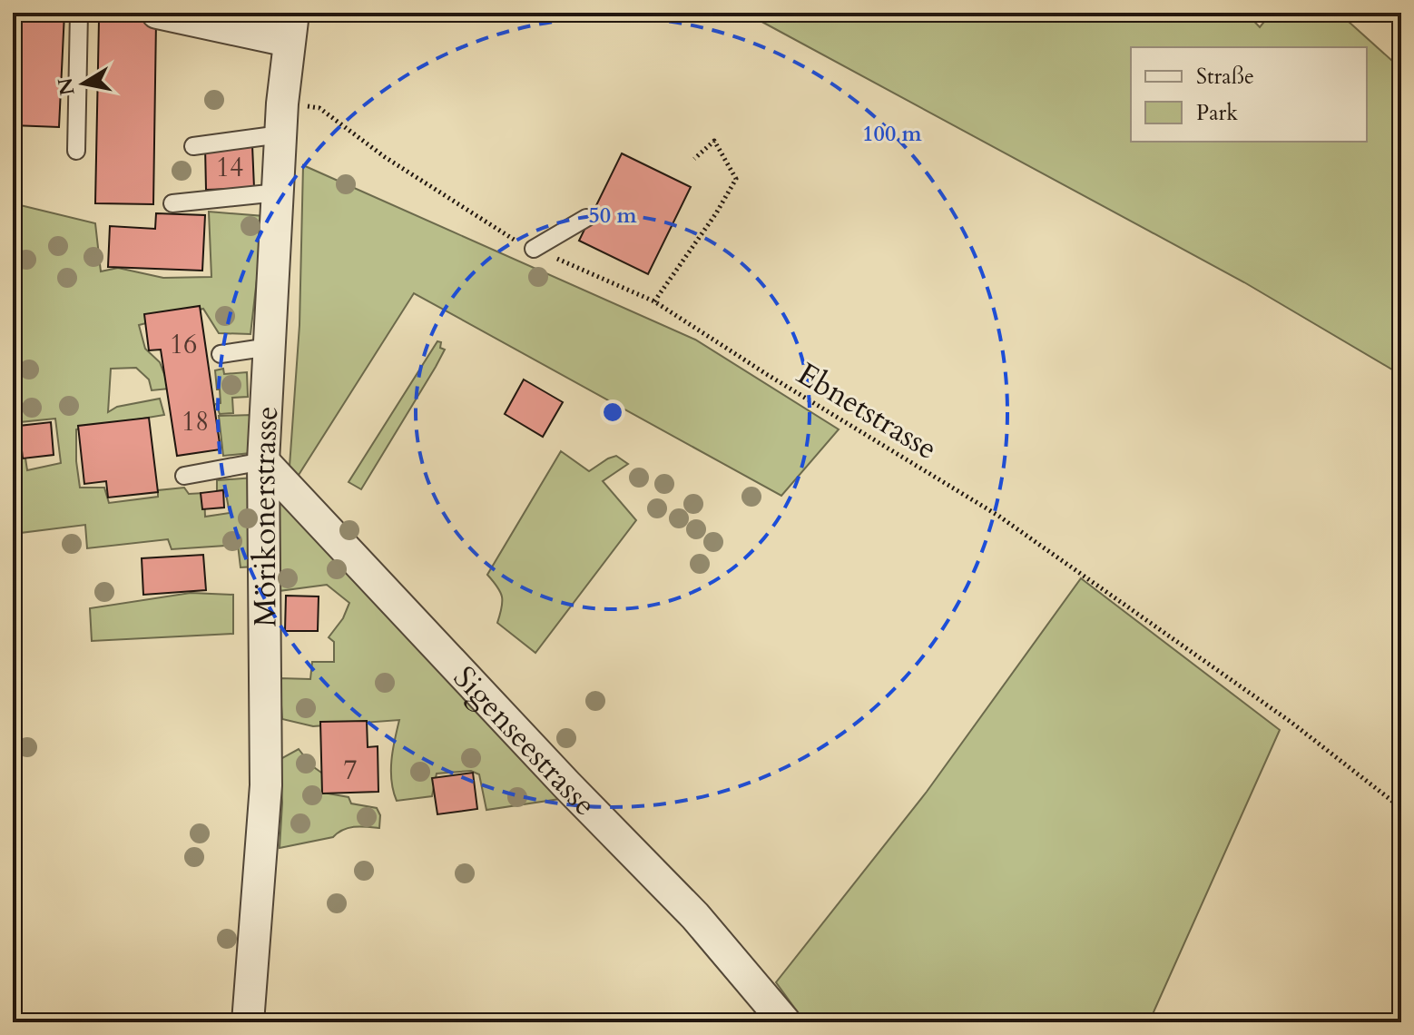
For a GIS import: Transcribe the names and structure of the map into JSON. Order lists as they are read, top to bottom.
{
  "streets": {
    "street": ["Mörikonerstrasse", "Sigenseestrasse"],
    "path": ["Ebnetstrasse"]
  },
  "crossings": [
    ["Ebnetstrasse", "Mörikonerstrasse"],
    ["Mörikonerstrasse", "Sigenseestrasse"]
  ],
  "house_numbers": [
    "14",
    "16",
    "18",
    "7"
  ],
  "legend": ["Straße", "Park"],
  "north": "left",
  "rings": ["100 m", "50 m"]
}
